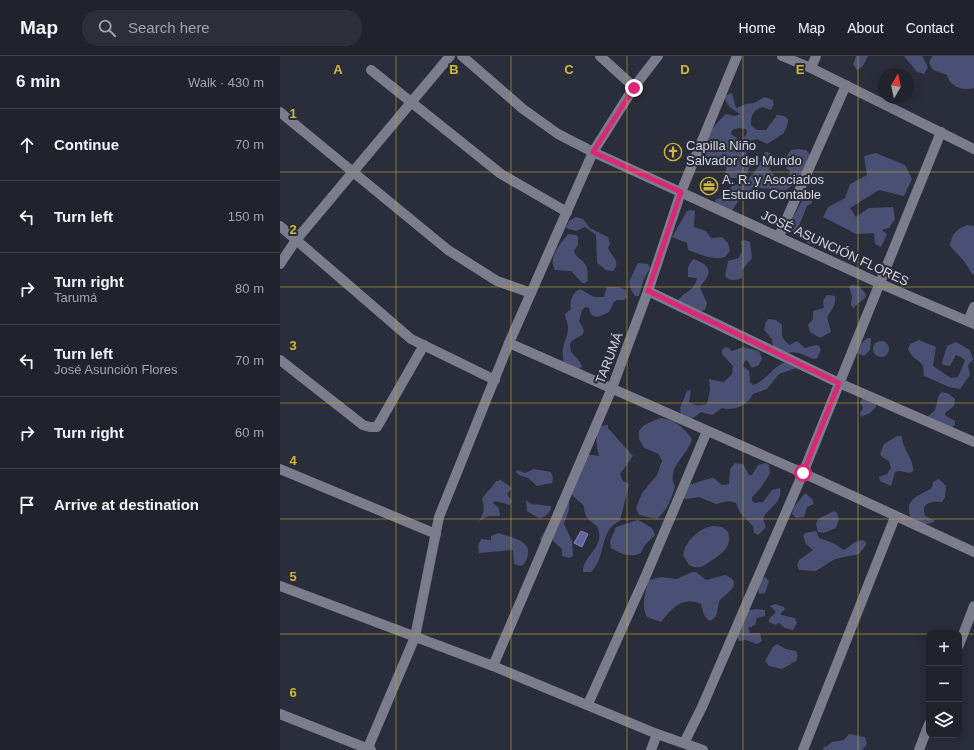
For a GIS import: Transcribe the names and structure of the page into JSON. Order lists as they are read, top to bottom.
{
  "streets": {
    "street": ["JOSÉ ASUNCIÓN FLORES", "TARUMÁ"]
  },
  "crossings": [
    ["JOSÉ ASUNCIÓN FLORES", "TARUMÁ"]
  ],
  "places": {
    "church": ["Capilla Niño Salvador del Mundo"],
    "office": ["A. R. y Asociados Estudio Contable"]
  },
  "north": "top",
  "page": {
    "header": "Map",
    "search": "Search here",
    "nav": [
      "Home",
      "Map",
      "About",
      "Contact"
    ],
    "heading": ["6 min", "Walk · 430 m"],
    "list": [
      ["Continue", "70 m"],
      ["Turn left", "150 m"],
      ["Turn right", "Tarumá", "80 m"],
      ["Turn left", "José Asunción Flores", "70 m"],
      ["Turn right", "60 m"],
      "Arrive at destination"
    ],
    "map_buttons": ["+", "−"]
  },
  "grid": {
    "columns": [
      "A",
      "B",
      "C",
      "D",
      "E"
    ],
    "rows": [
      "1",
      "2",
      "3",
      "4",
      "5",
      "6"
    ]
  }
}
